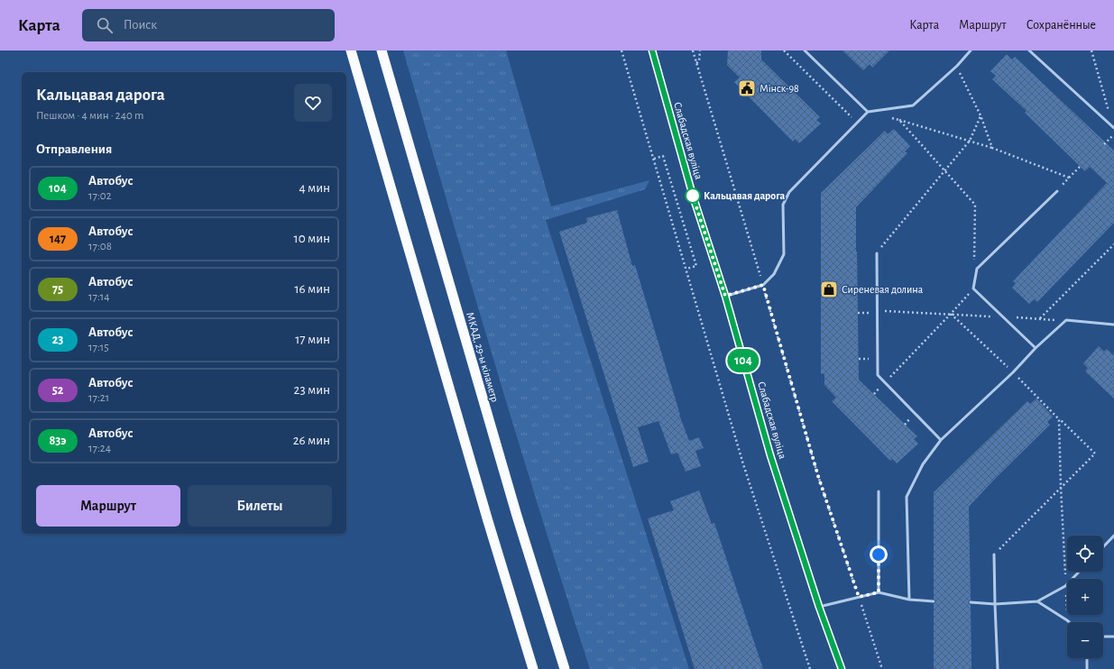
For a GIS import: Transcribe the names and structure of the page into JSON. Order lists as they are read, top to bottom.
{
  "streets": {
    "highway": ["МКАД, 29-ы кіламетр"],
    "main road": ["Слабадская вуліца"]
  },
  "places": {
    "public building": ["Мінск-98"],
    "other": ["Кальцавая дарога"],
    "shop": ["Сиреневая долина"]
  },
  "lines": ["bus line 104"],
  "page": {
    "header": "Карта",
    "search": "Поиск",
    "nav": ["Карта", "Маршрут", "Сохранённые"],
    "on_map": "104",
    "heading": [
      ["Кальцавая дарога", "Пешком · 4 мин · 240 m"],
      "Отправления"
    ],
    "list": [
      {
        "mark": "104",
        "name": "Автобус",
        "note": "17:02",
        "value": "4 мин"
      },
      {
        "mark": "147",
        "name": "Автобус",
        "note": "17:08",
        "value": "10 мин"
      },
      {
        "mark": "75",
        "name": "Автобус",
        "note": "17:14",
        "value": "16 мин"
      },
      {
        "mark": "23",
        "name": "Автобус",
        "note": "17:15",
        "value": "17 мин"
      },
      {
        "mark": "52",
        "name": "Автобус",
        "note": "17:21",
        "value": "23 мин"
      },
      {
        "mark": "83э",
        "name": "Автобус",
        "note": "17:24",
        "value": "26 мин"
      }
    ],
    "buttons": ["Маршрут", "Билеты"],
    "map_buttons": ["+", "−"]
  }
}
